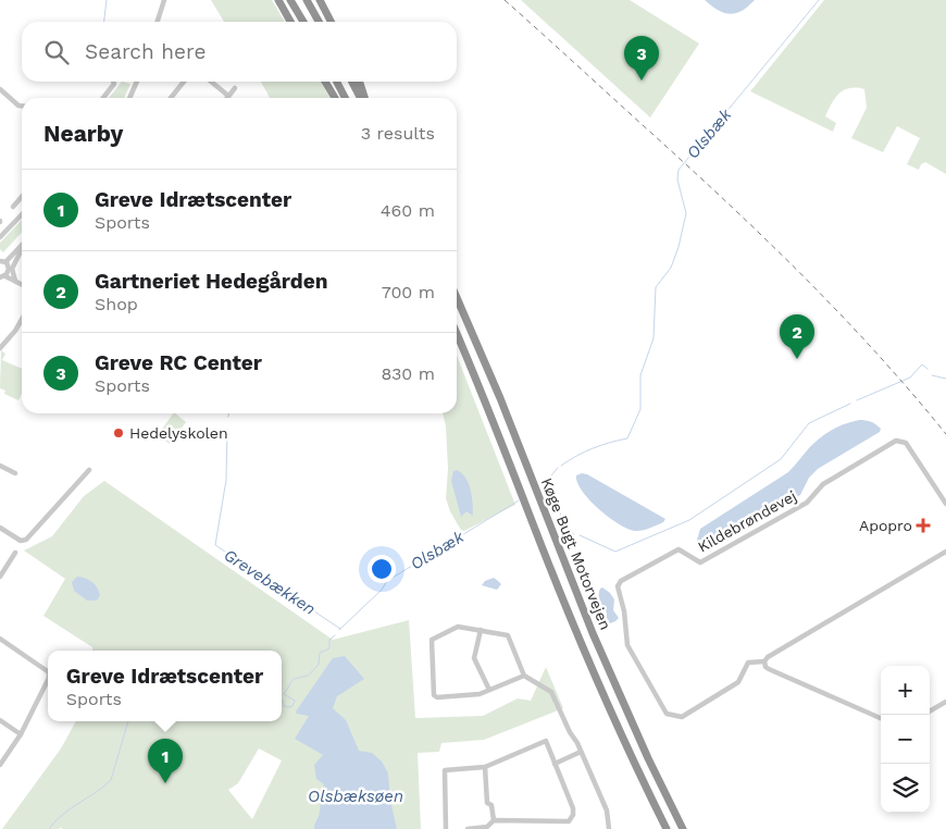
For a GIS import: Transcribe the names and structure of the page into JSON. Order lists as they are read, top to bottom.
{
  "streets": {
    "highway": ["Køge Bugt Motorvejen"],
    "street": ["Kildebrøndevej"]
  },
  "water": ["Olsbæk", "Grevebækken", "Olsbæksøen"],
  "places": {
    "other": ["Hedelyskolen"],
    "health": ["Apopro"]
  },
  "page": {
    "search": "Search here",
    "pins": ["3", "2", "1"],
    "heading": ["Nearby", "3 results"],
    "list": [
      {
        "mark": "1",
        "name": "Greve Idrætscenter",
        "note": "Sports",
        "value": "460 m"
      },
      {
        "mark": "2",
        "name": "Gartneriet Hedegården",
        "note": "Shop",
        "value": "700 m"
      },
      {
        "mark": "3",
        "name": "Greve RC Center",
        "note": "Sports",
        "value": "830 m"
      }
    ],
    "popup": ["Greve Idrætscenter", "Sports"],
    "map_buttons": ["+", "−"]
  }
}
